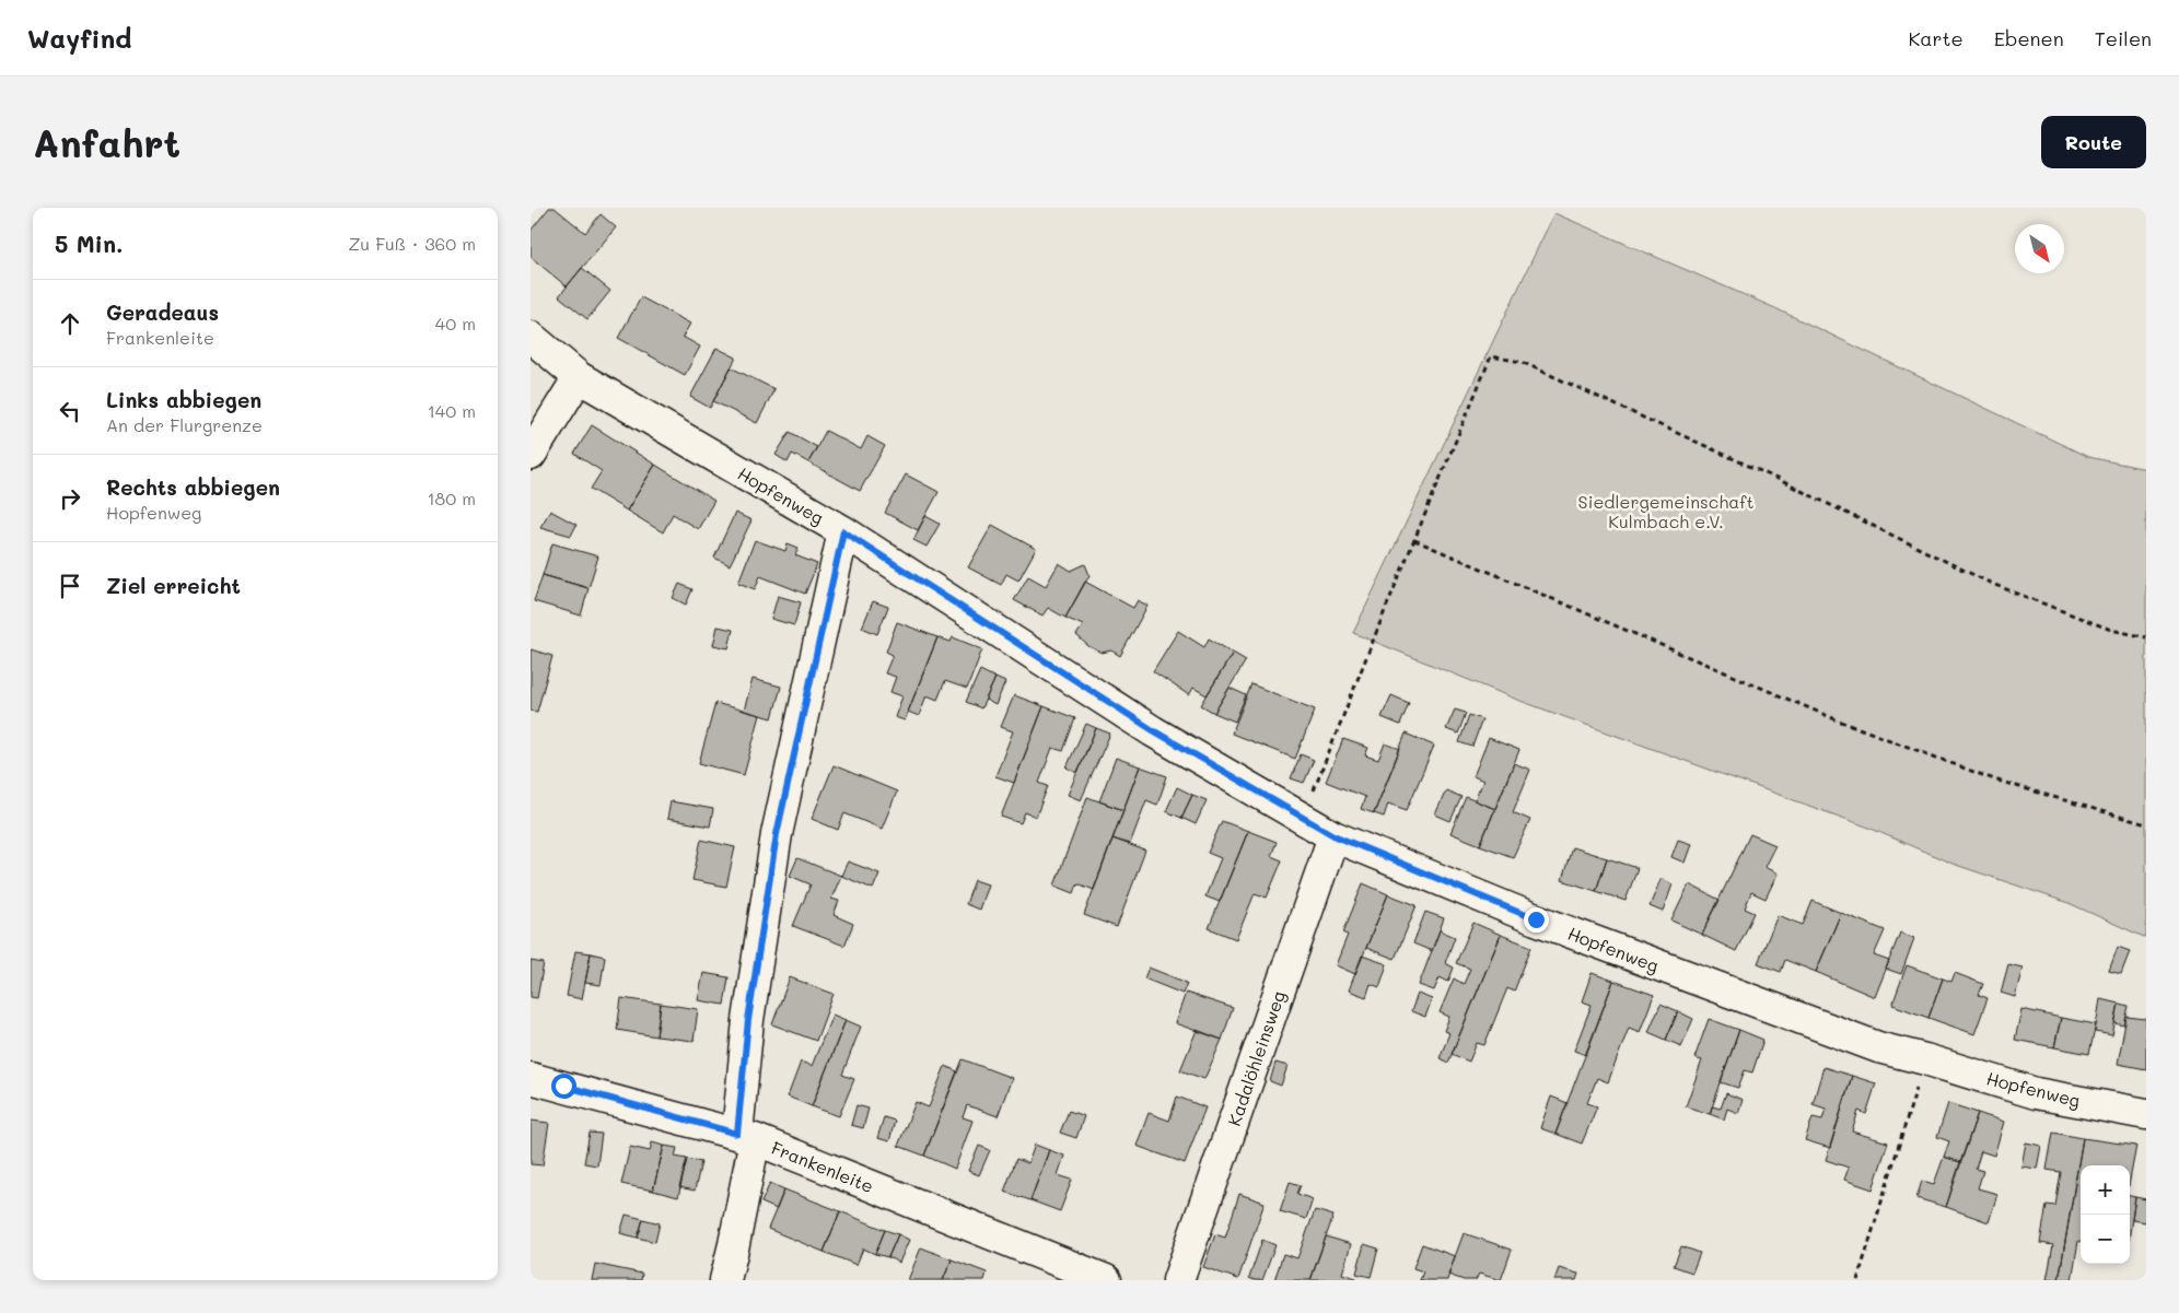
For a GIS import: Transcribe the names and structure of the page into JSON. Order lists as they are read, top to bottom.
{
  "streets": {
    "street": ["Hopfenweg", "Kadalöhleinsweg", "Frankenleite"]
  },
  "crossings": [
    ["Hopfenweg", "Kadalöhleinsweg"]
  ],
  "parks": ["Siedlergemeinschaft Kulmbach e.V."],
  "north": "bottom right",
  "page": {
    "header": "Wayfind",
    "nav": ["Karte", "Ebenen", "Teilen"],
    "buttons": "Route",
    "title": "Anfahrt",
    "heading": ["5 Min.", "Zu Fuß · 360 m"],
    "list": [
      ["Geradeaus", "Frankenleite", "40 m"],
      ["Links abbiegen", "An der Flurgrenze", "140 m"],
      ["Rechts abbiegen", "Hopfenweg", "180 m"],
      "Ziel erreicht"
    ],
    "map_buttons": ["+", "−"]
  }
}
